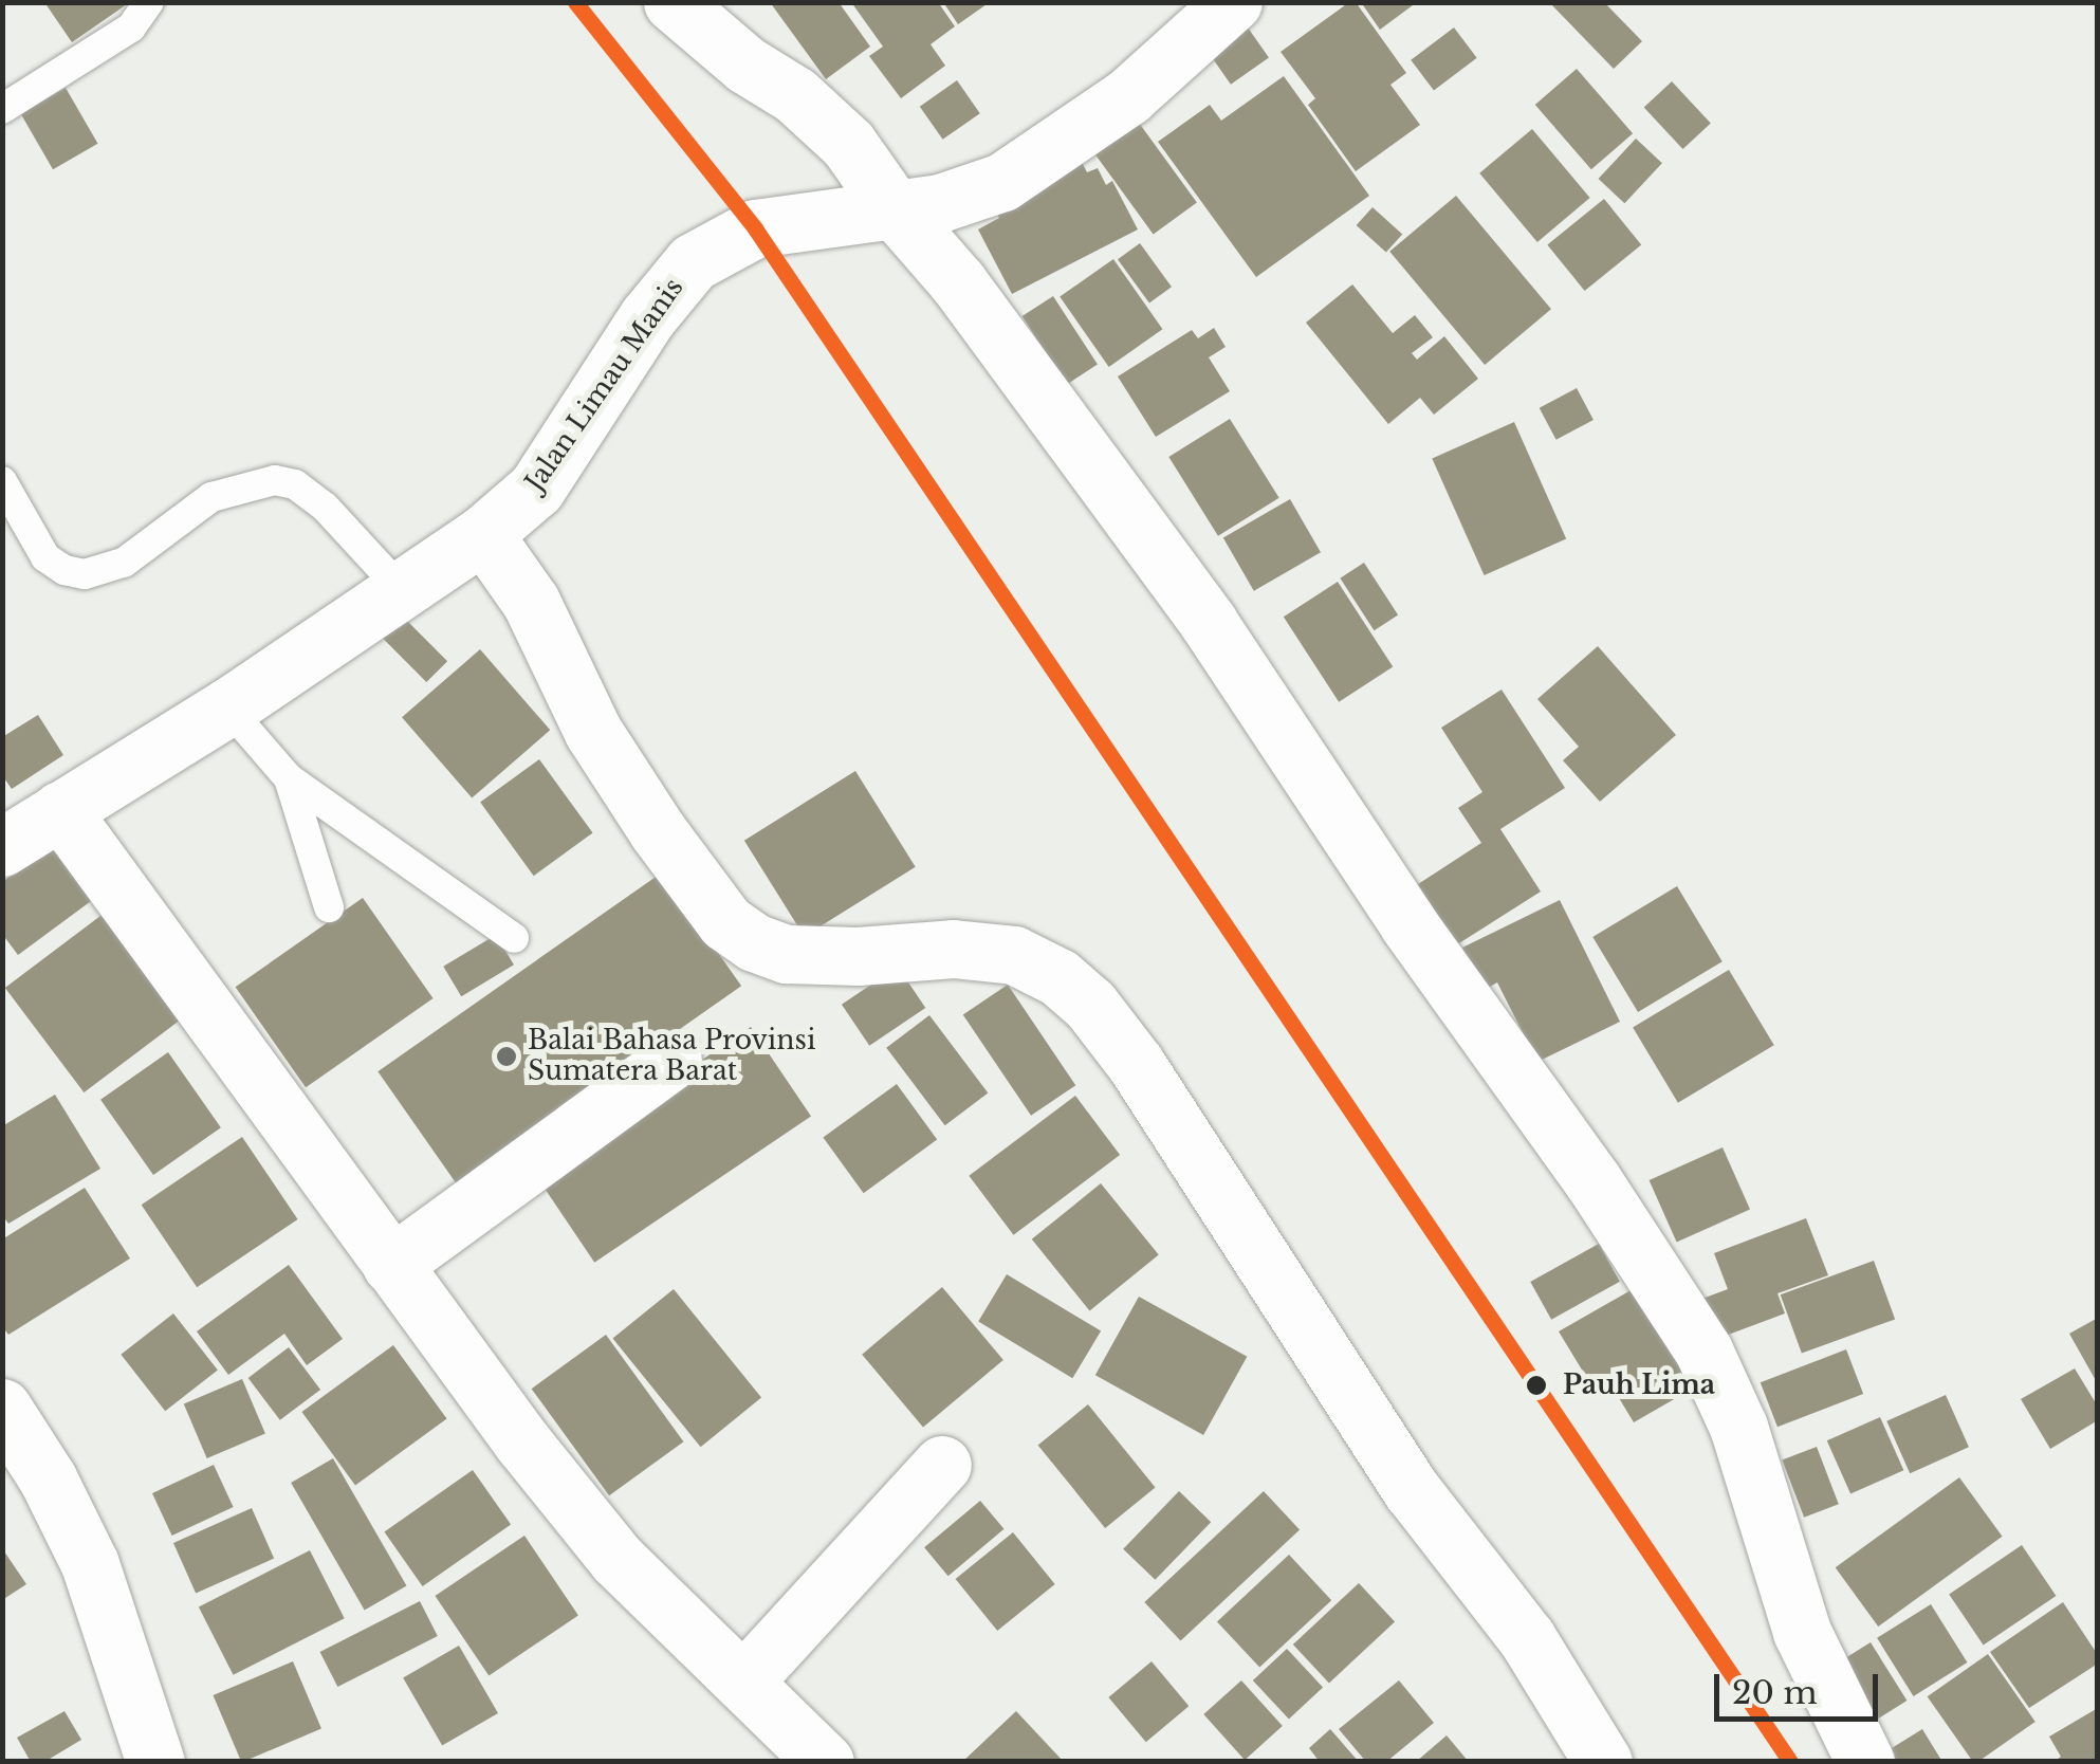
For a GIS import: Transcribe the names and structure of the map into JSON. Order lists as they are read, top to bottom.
{
  "streets": {
    "street": ["Jalan Limau Manis"]
  },
  "places": ["Balai Bahasa Provinsi Sumatera Barat", "Pauh Lima"],
  "scale_bar": "20 m"
}
